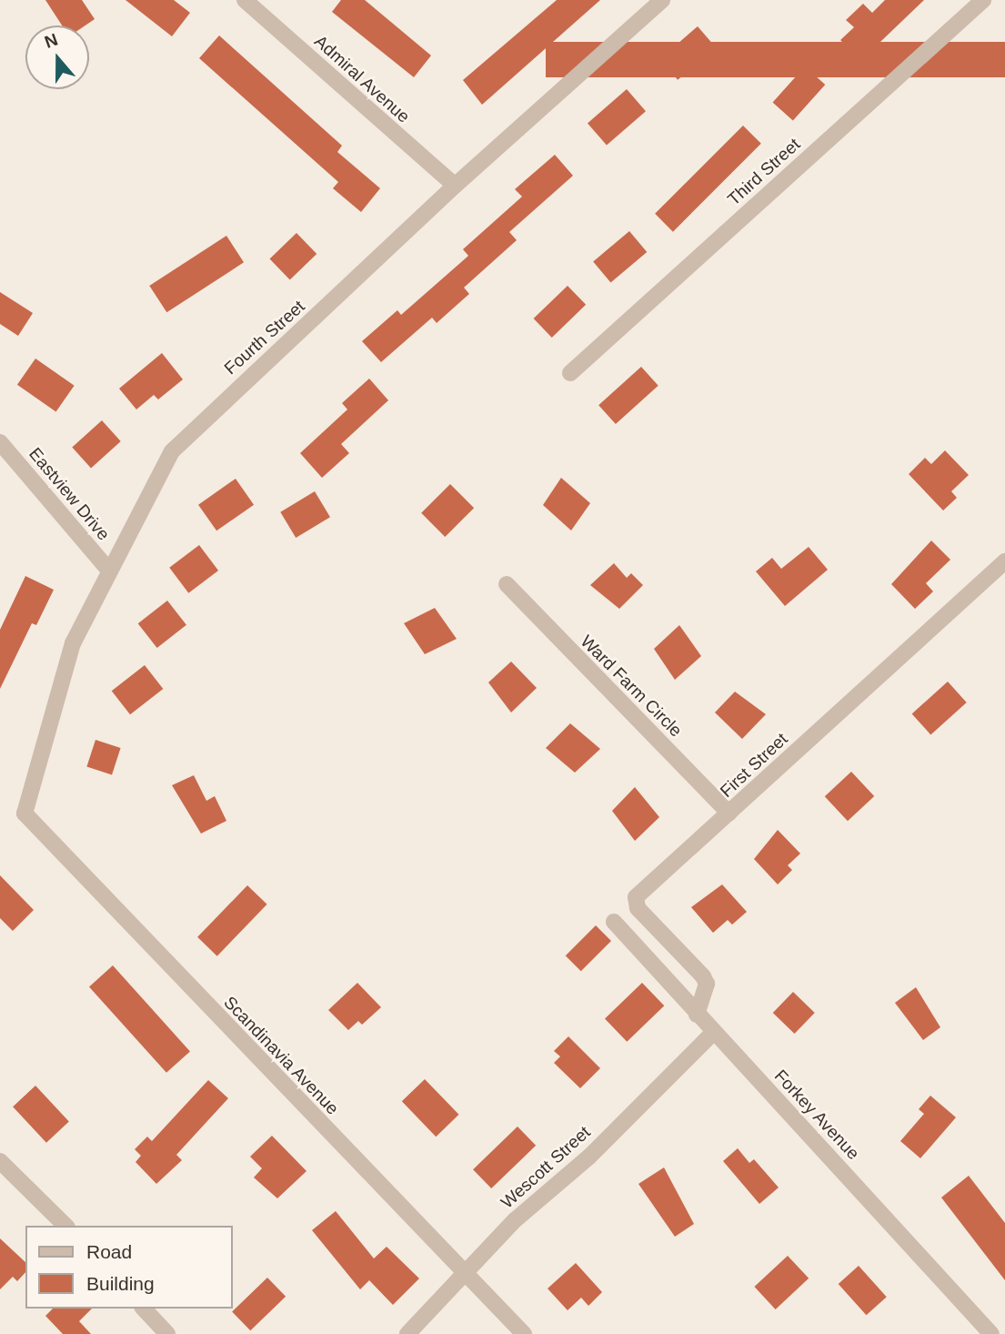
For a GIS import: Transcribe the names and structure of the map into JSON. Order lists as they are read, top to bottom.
{
  "streets": {
    "street": [
      "Admiral Avenue",
      "Third Street",
      "Fourth Street",
      "Eastview Drive",
      "Ward Farm Circle",
      "First Street",
      "Scandinavia Avenue",
      "Forkey Avenue",
      "Wescott Street"
    ]
  },
  "crossings": [
    ["Admiral Avenue", "Fourth Street"],
    ["Fourth Street", "Eastview Drive"],
    ["Fourth Street", "Scandinavia Avenue"],
    ["Ward Farm Circle", "First Street"],
    ["First Street", "Forkey Avenue"],
    ["Scandinavia Avenue", "Wescott Street"],
    ["Forkey Avenue", "Wescott Street"]
  ],
  "legend": ["Road", "Building"],
  "north": "top"
}
